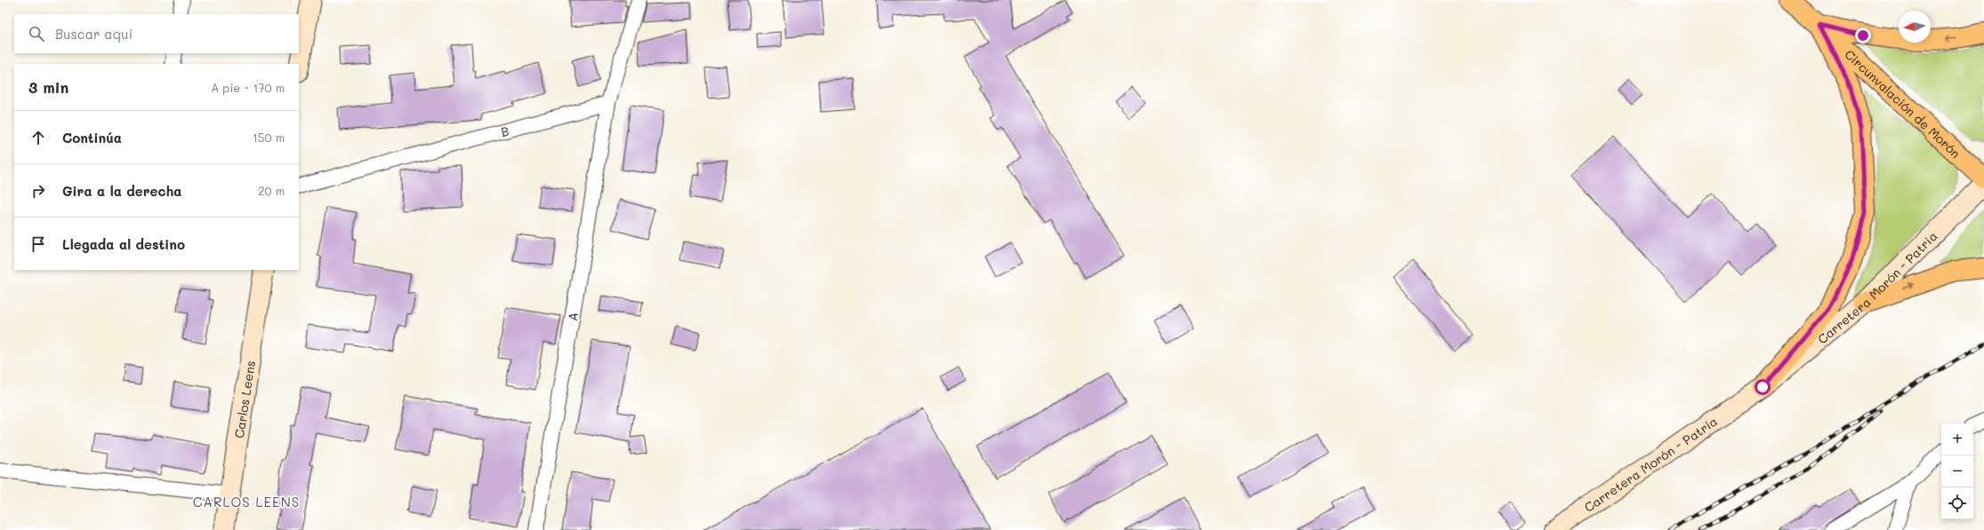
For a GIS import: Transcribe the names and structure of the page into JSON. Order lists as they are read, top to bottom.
{
  "streets": {
    "main road": ["Circunvalación de Morón", "Carretera Morón - Patria", "Carlos Leens"],
    "street": ["B", "A"]
  },
  "crossings": [
    ["B", "A"]
  ],
  "districts": ["CARLOS LEENS"],
  "north": "left",
  "page": {
    "search": "Buscar aquí",
    "heading": ["3 min", "A pie · 170 m"],
    "list": [
      ["Continúa", "150 m"],
      ["Gira a la derecha", "20 m"],
      "Llegada al destino"
    ],
    "map_buttons": ["+", "−"]
  }
}
